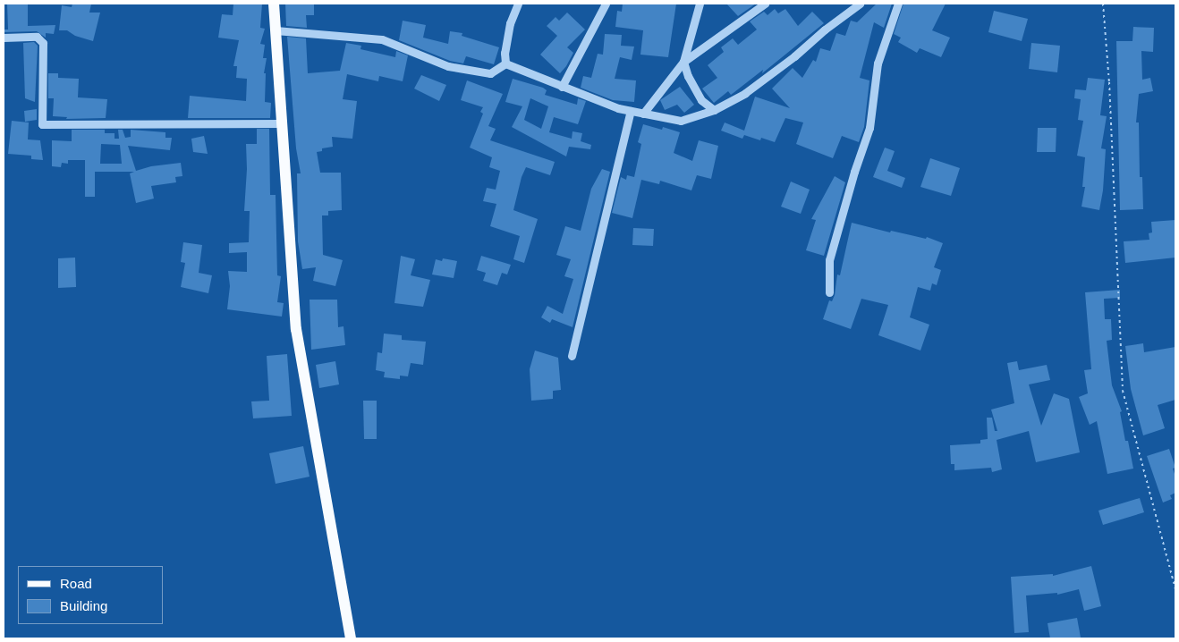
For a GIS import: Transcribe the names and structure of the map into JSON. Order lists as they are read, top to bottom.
{
  "legend": ["Road", "Building"]
}
